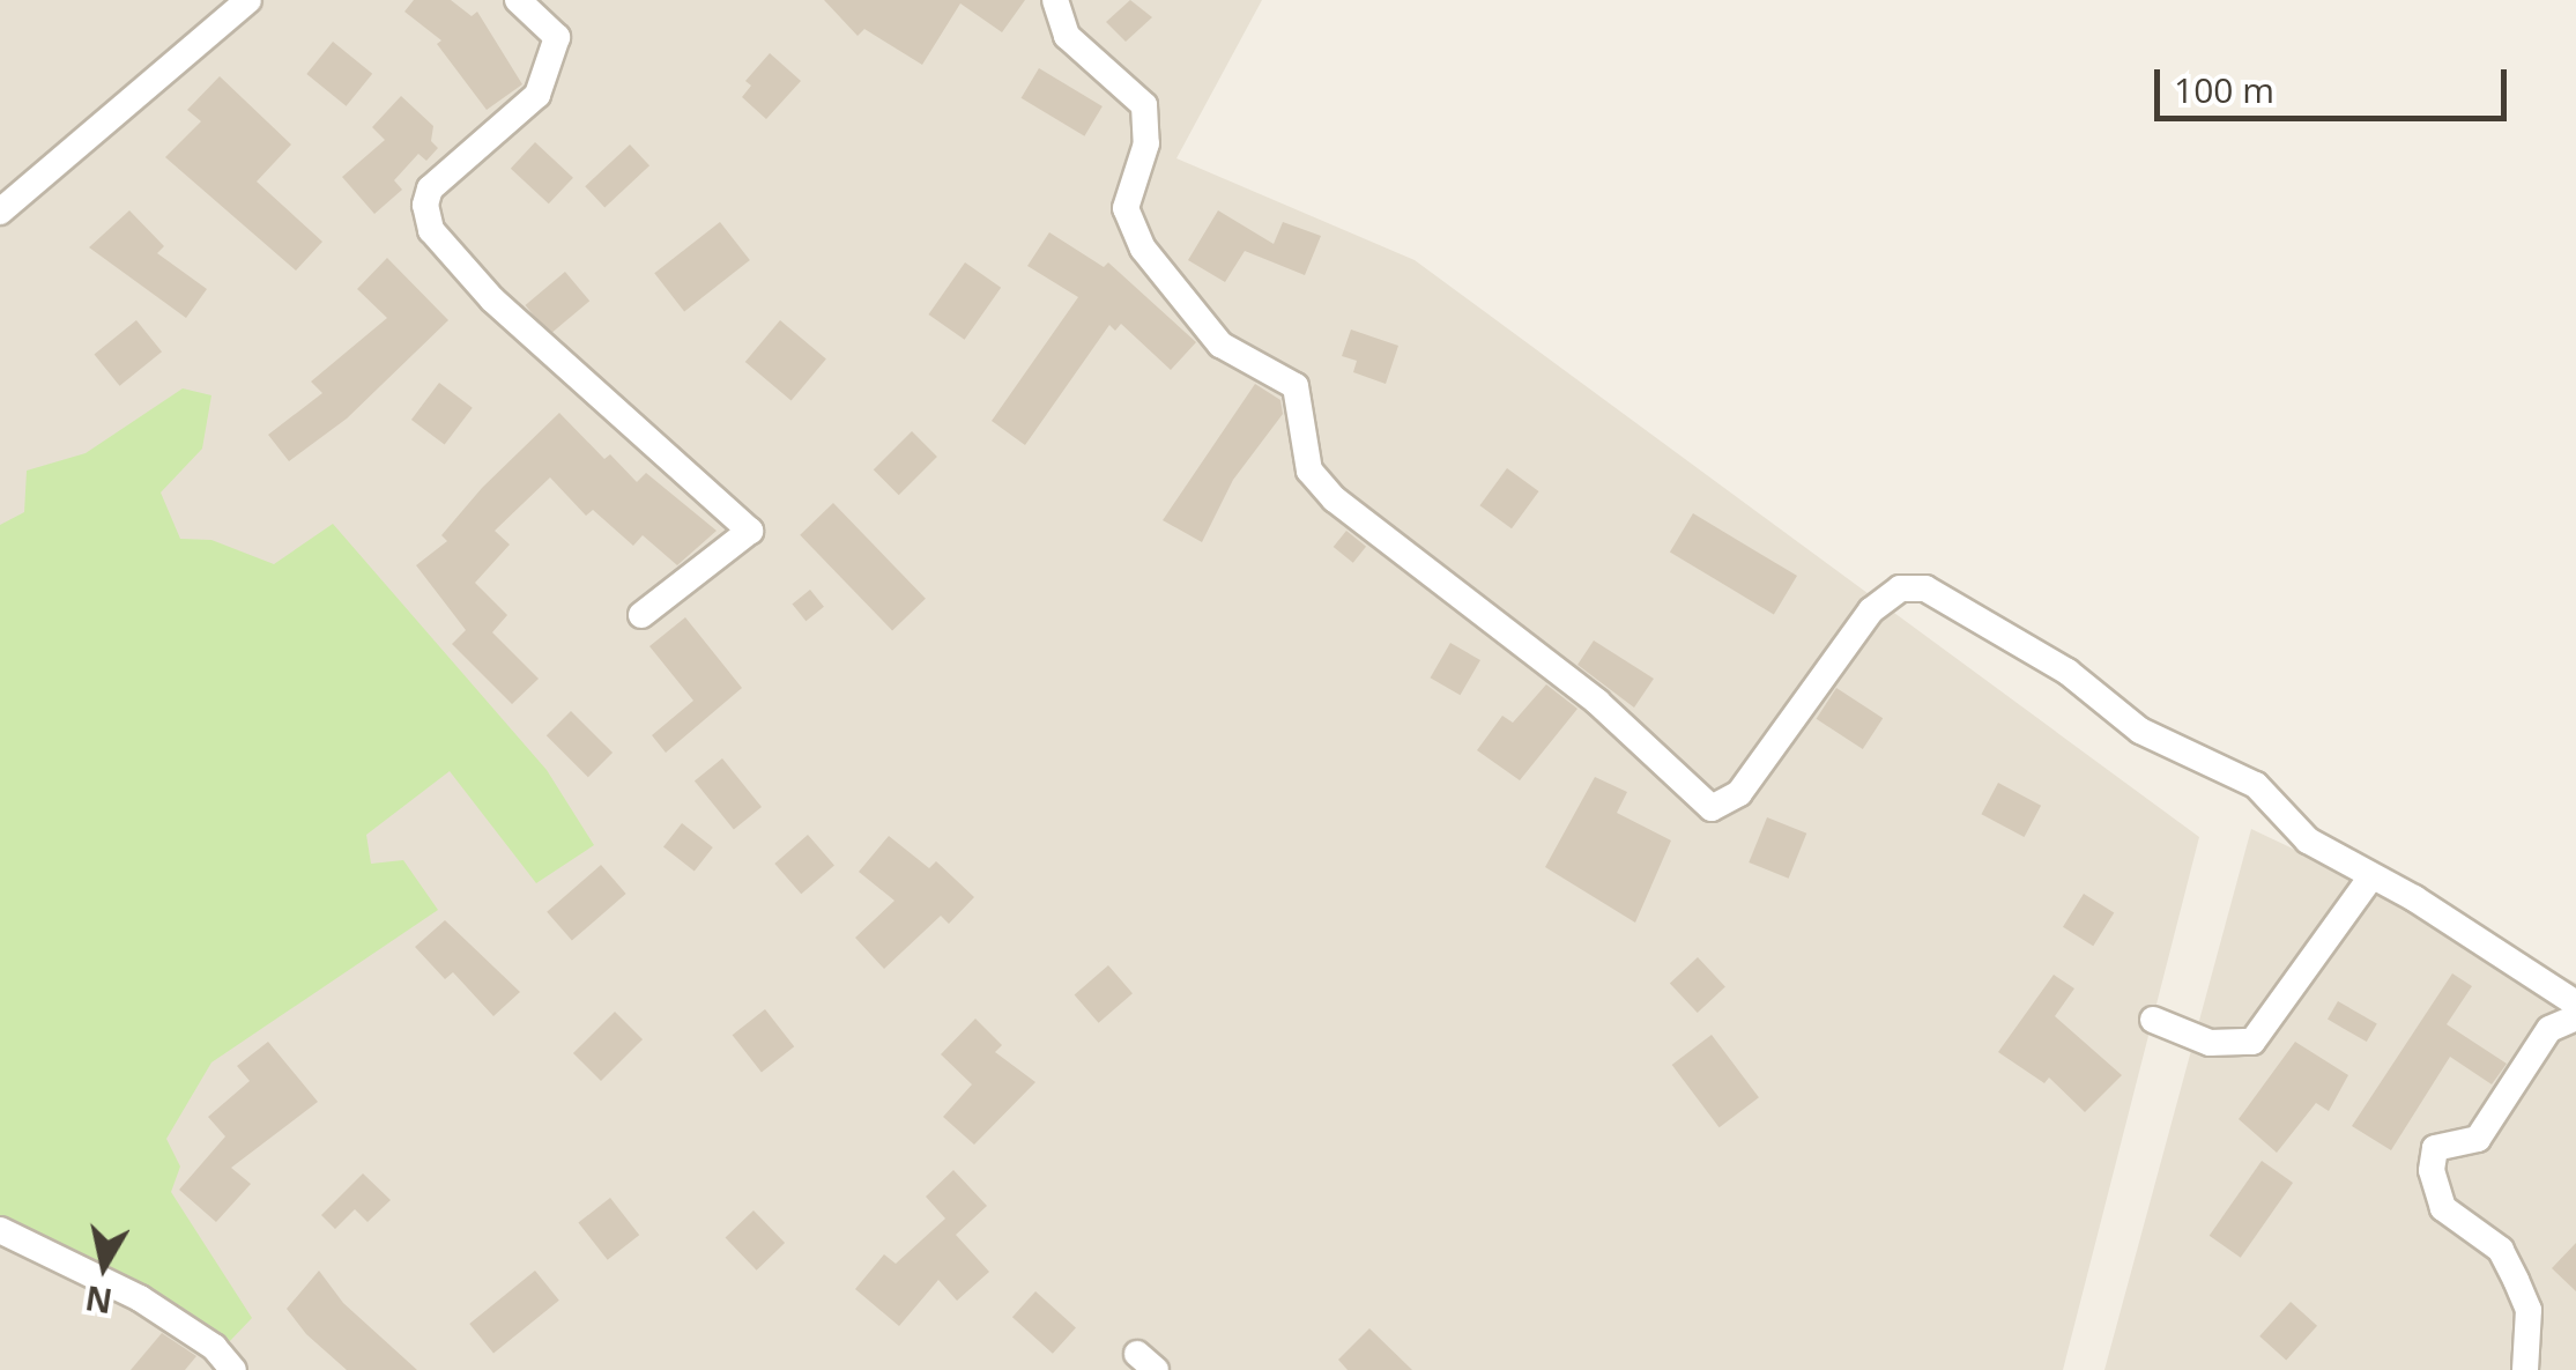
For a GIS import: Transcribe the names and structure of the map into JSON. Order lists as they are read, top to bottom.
{
  "scale_bar": "100 m",
  "north": "bottom"
}
